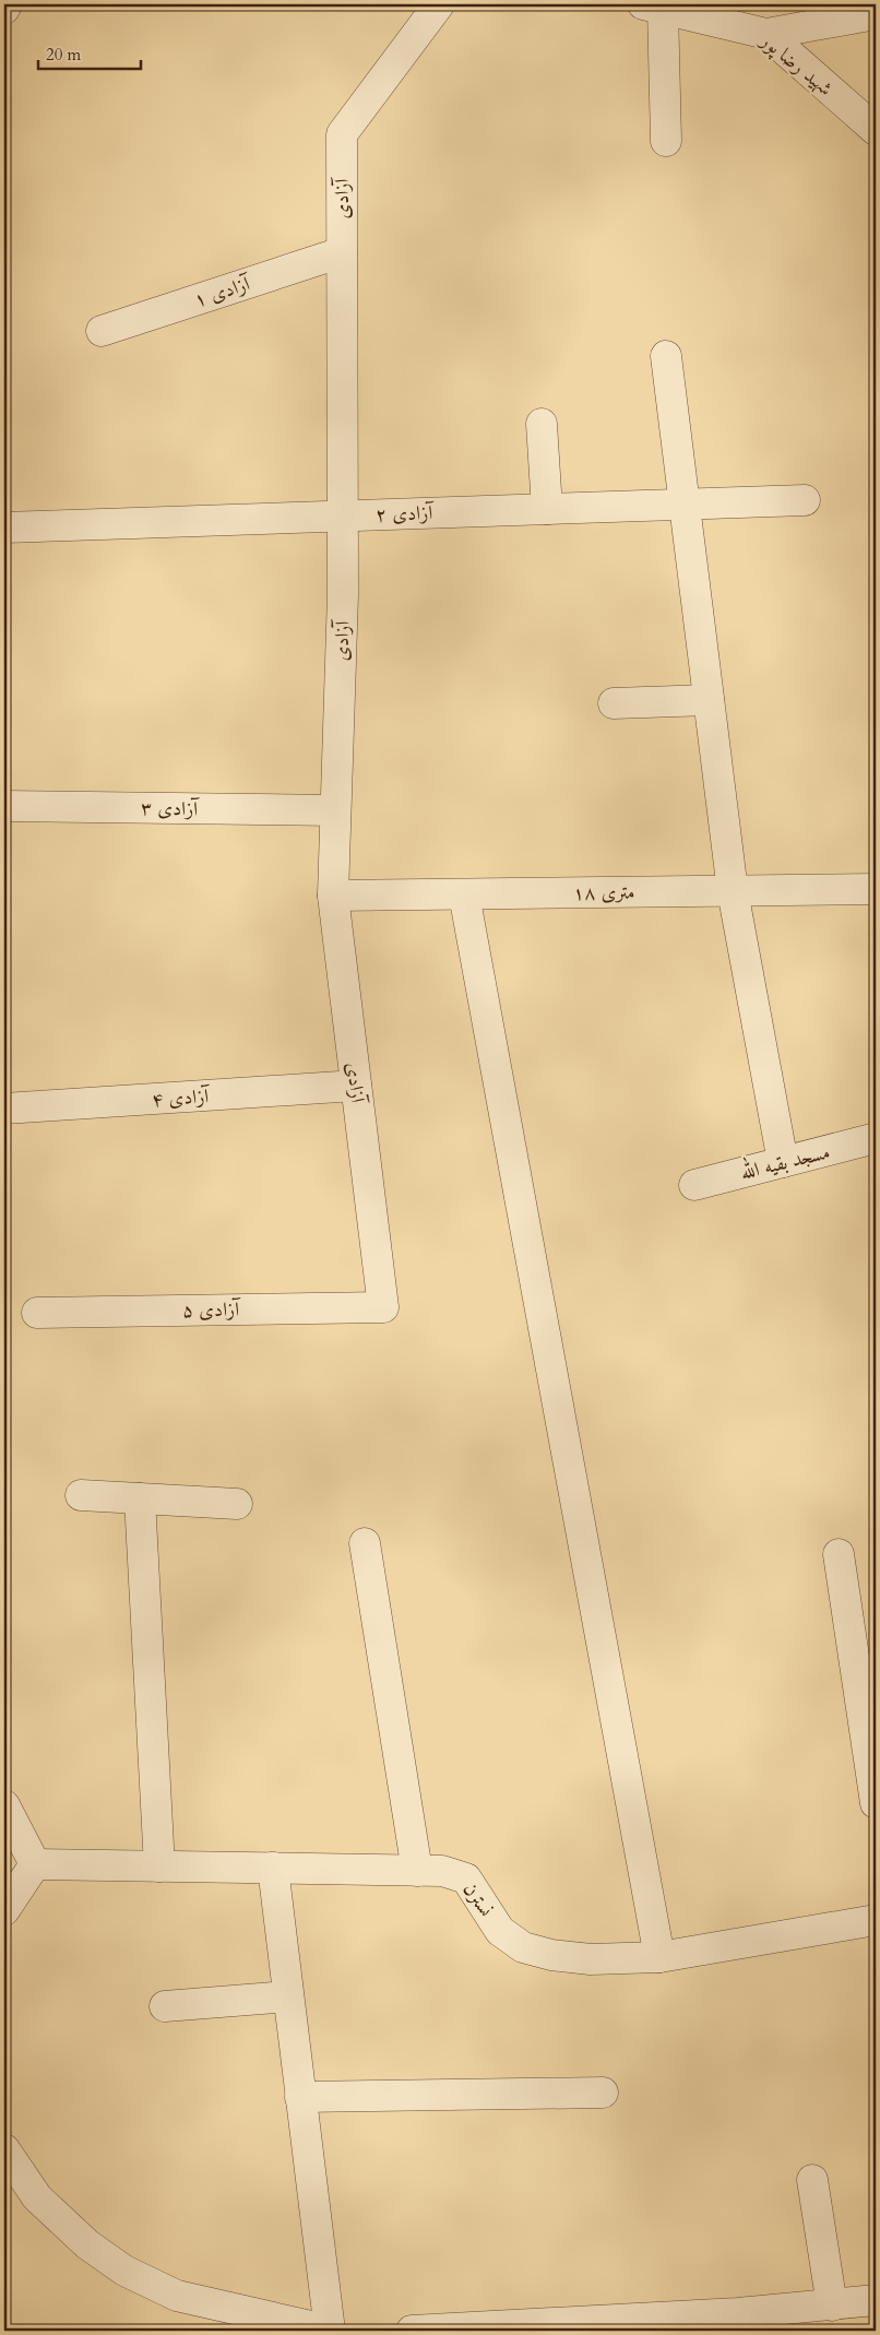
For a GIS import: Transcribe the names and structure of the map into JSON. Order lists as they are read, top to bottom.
{
  "streets": {
    "street": [
      "شهید رضا پور",
      "آزادی",
      "آزادی ۱",
      "آزادی ۲",
      "آزادی ۳",
      "۱۸ متری",
      "آزادی ۴",
      "مسجد بقیه الله",
      "آزادی ۵",
      "نسترن"
    ]
  },
  "crossings": [
    ["آزادی", "آزادی ۱"],
    ["آزادی", "آزادی ۲"],
    ["آزادی", "آزادی ۳"],
    ["آزادی", "۱۸ متری"],
    ["آزادی", "آزادی ۴"],
    ["آزادی", "آزادی ۵"]
  ],
  "scale_bar": "20 m"
}
